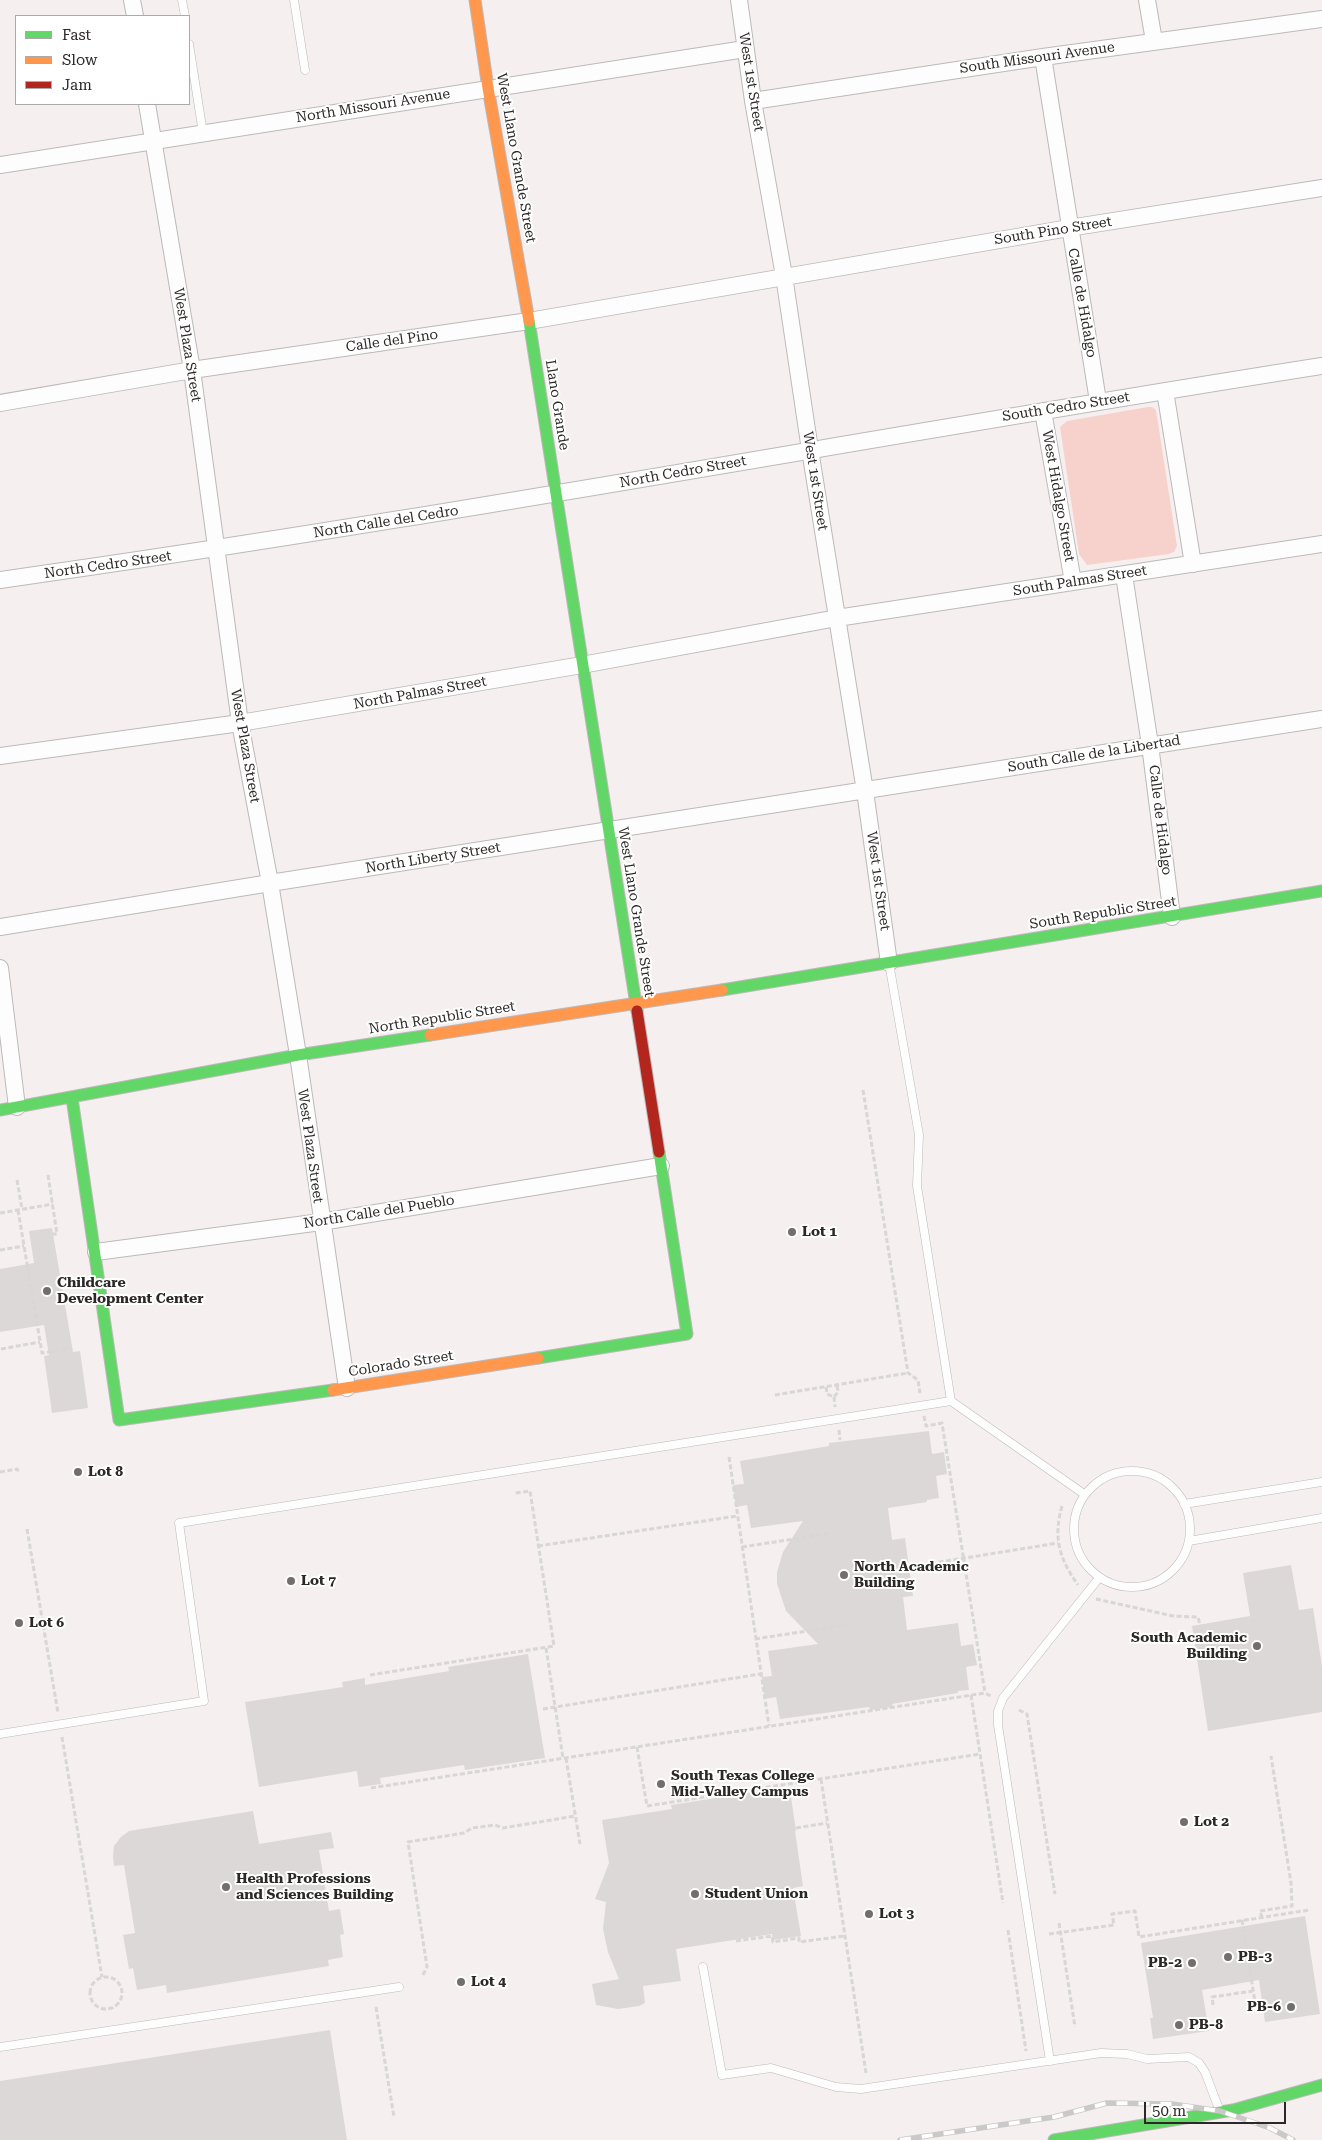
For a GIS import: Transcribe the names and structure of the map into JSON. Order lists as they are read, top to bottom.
{
  "streets": {
    "street": [
      "South Missouri Avenue",
      "West 1st Street",
      "North Missouri Avenue",
      "West Llano Grande Street",
      "South Pino Street",
      "Calle de Hidalgo",
      "Calle del Pino",
      "West Plaza Street",
      "Llano Grande",
      "South Cedro Street",
      "North Cedro Street",
      "West Hidalgo Street",
      "North Calle del Cedro",
      "South Palmas Street",
      "North Palmas Street",
      "South Calle de la Libertad",
      "North Liberty Street",
      "South Republic Street",
      "North Republic Street",
      "North Calle del Pueblo",
      "Colorado Street"
    ]
  },
  "crossings": [
    ["South Missouri Avenue", "West 1st Street"],
    ["South Missouri Avenue", "Calle de Hidalgo"],
    ["West 1st Street", "North Missouri Avenue"],
    ["West 1st Street", "South Pino Street"],
    ["West 1st Street", "Calle del Pino"],
    ["West 1st Street", "South Cedro Street"],
    ["West 1st Street", "North Cedro Street"],
    ["West 1st Street", "South Palmas Street"],
    ["West 1st Street", "North Palmas Street"],
    ["West 1st Street", "South Calle de la Libertad"],
    ["West 1st Street", "North Liberty Street"],
    ["West 1st Street", "South Republic Street"],
    ["West 1st Street", "North Republic Street"],
    ["North Missouri Avenue", "West Llano Grande Street"],
    ["North Missouri Avenue", "West Plaza Street"],
    ["West Llano Grande Street", "Calle del Pino"],
    ["West Llano Grande Street", "Llano Grande"],
    ["West Llano Grande Street", "North Cedro Street"],
    ["West Llano Grande Street", "North Calle del Cedro"],
    ["West Llano Grande Street", "North Palmas Street"],
    ["West Llano Grande Street", "North Liberty Street"],
    ["West Llano Grande Street", "North Republic Street"],
    ["West Llano Grande Street", "North Calle del Pueblo"],
    ["West Llano Grande Street", "Colorado Street"],
    ["South Pino Street", "Calle de Hidalgo"],
    ["South Pino Street", "Calle del Pino"],
    ["Calle de Hidalgo", "South Cedro Street"],
    ["Calle de Hidalgo", "South Palmas Street"],
    ["Calle de Hidalgo", "South Calle de la Libertad"],
    ["Calle de Hidalgo", "South Republic Street"],
    ["Calle del Pino", "West Plaza Street"],
    ["Calle del Pino", "Llano Grande"],
    ["West Plaza Street", "North Cedro Street"],
    ["West Plaza Street", "North Calle del Cedro"],
    ["West Plaza Street", "North Palmas Street"],
    ["West Plaza Street", "North Liberty Street"],
    ["West Plaza Street", "North Republic Street"],
    ["West Plaza Street", "North Calle del Pueblo"],
    ["West Plaza Street", "Colorado Street"],
    ["Llano Grande", "North Cedro Street"],
    ["Llano Grande", "North Calle del Cedro"],
    ["South Cedro Street", "North Cedro Street"],
    ["South Cedro Street", "West Hidalgo Street"],
    ["North Cedro Street", "North Calle del Cedro"],
    ["West Hidalgo Street", "South Palmas Street"],
    ["South Palmas Street", "North Palmas Street"],
    ["South Calle de la Libertad", "North Liberty Street"],
    ["South Republic Street", "North Republic Street"],
    ["North Calle del Pueblo", "Colorado Street"]
  ],
  "places": [
    "Lot 1",
    "Childcare Development Center",
    "Lot 8",
    "North Academic Building",
    "Lot 7",
    "Lot 6",
    "South Academic Building",
    "South Texas College Mid-Valley Campus",
    "Lot 2",
    "Health Professions and Sciences Building",
    "Student Union",
    "Lot 3",
    "PB-3",
    "PB-2",
    "Lot 4",
    "PB-6",
    "PB-8"
  ],
  "legend": ["Fast", "Slow", "Jam"],
  "scale_bar": "50 m"
}
